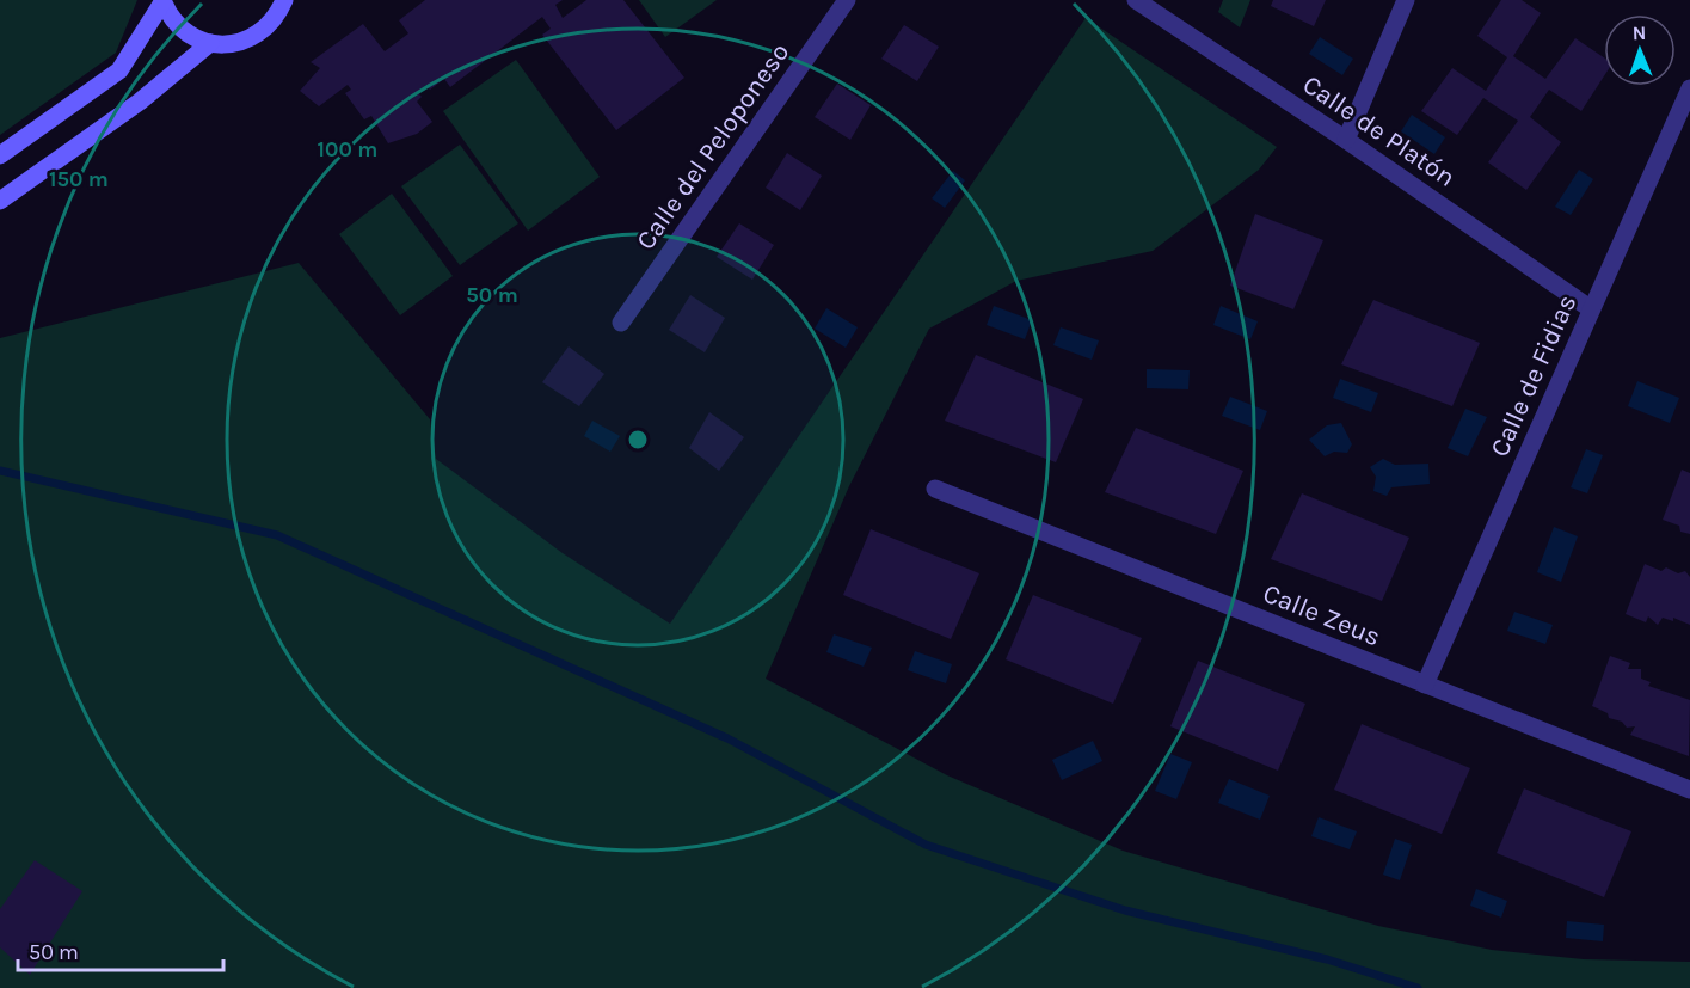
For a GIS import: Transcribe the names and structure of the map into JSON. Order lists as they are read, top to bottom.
{
  "streets": {
    "street": [
      "Calle de Platón",
      "Calle del Peloponeso",
      "Calle de Fidias",
      "Calle Zeus"
    ]
  },
  "crossings": [
    ["Calle de Platón", "Calle de Fidias"],
    ["Calle de Fidias", "Calle Zeus"]
  ],
  "scale_bar": "50 m",
  "north": "top",
  "rings": ["100 m", "150 m", "50 m"]
}
